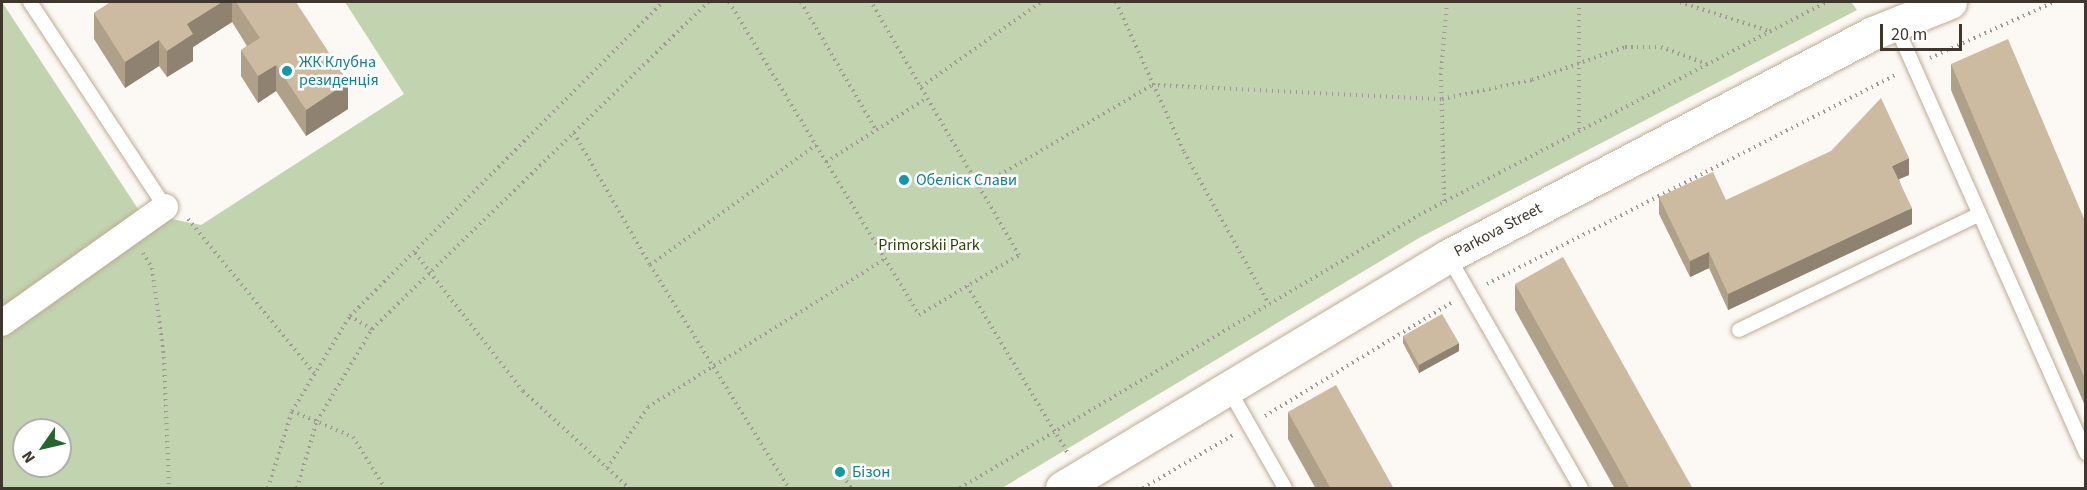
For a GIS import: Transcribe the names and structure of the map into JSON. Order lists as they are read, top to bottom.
{
  "streets": {
    "street": ["Parkova Street"]
  },
  "parks": ["Primorskii Park"],
  "places": ["ЖК Клубна резиденція", "Обеліск Cлави", "Бізон"],
  "scale_bar": "20 m",
  "north": "bottom left"
}
